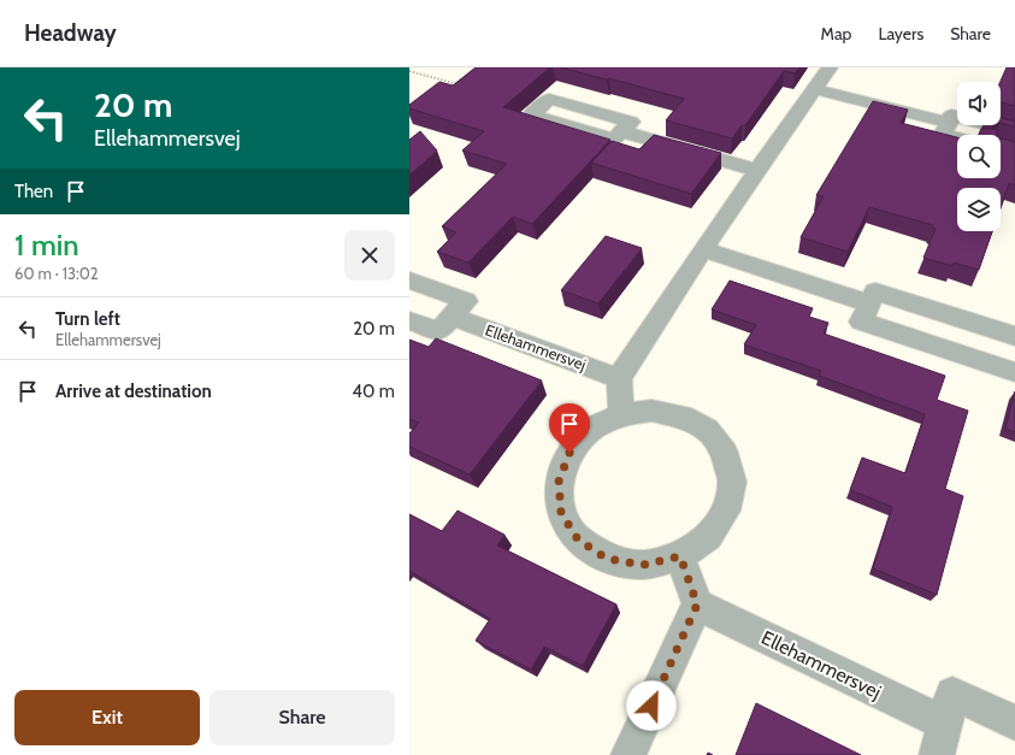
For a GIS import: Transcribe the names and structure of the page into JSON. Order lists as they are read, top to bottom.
{
  "streets": {
    "street": ["Ellehammersvej"]
  },
  "page": {
    "header": "Headway",
    "nav": ["Map", "Layers", "Share"],
    "turn": ["20 m", "Ellehammersvej"],
    "then": "Then",
    "heading": ["1 min", "60 m · 13:02"],
    "list": [
      {
        "name": "Turn left",
        "note": "Ellehammersvej",
        "value": "20 m"
      },
      {
        "name": "Arrive at destination",
        "value": "40 m"
      }
    ],
    "buttons": ["Exit", "Share"]
  }
}
